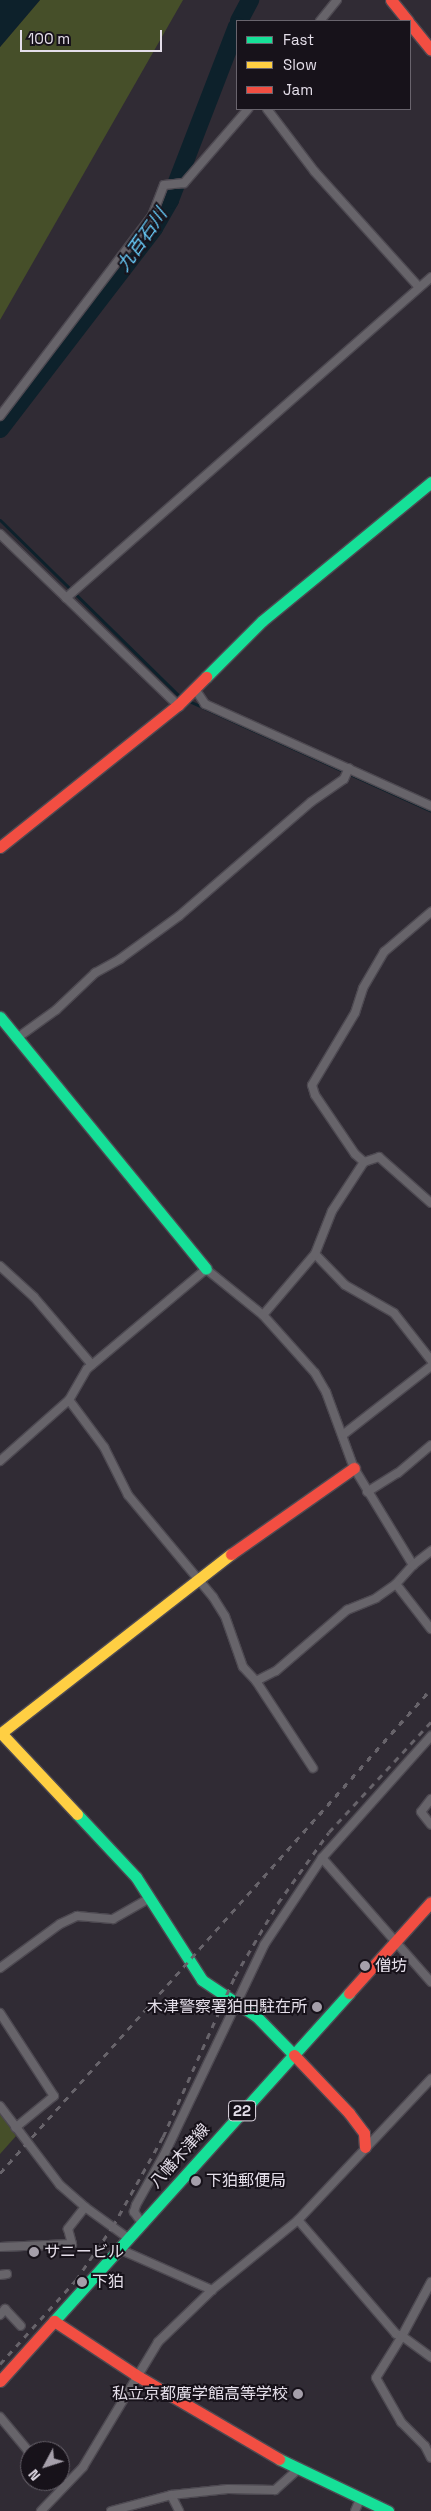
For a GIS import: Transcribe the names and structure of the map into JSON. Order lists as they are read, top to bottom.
{
  "streets": {
    "street": ["22", "八幡木津線"]
  },
  "water": ["九百石川"],
  "places": [
    "僧坊",
    "木津警察署狛田駐在所",
    "下狛郵便局",
    "サニービル",
    "下狛",
    "私立京都廣学館高等学校"
  ],
  "legend": ["Fast", "Slow", "Jam"],
  "scale_bar": "100 m",
  "north": "bottom left"
}
